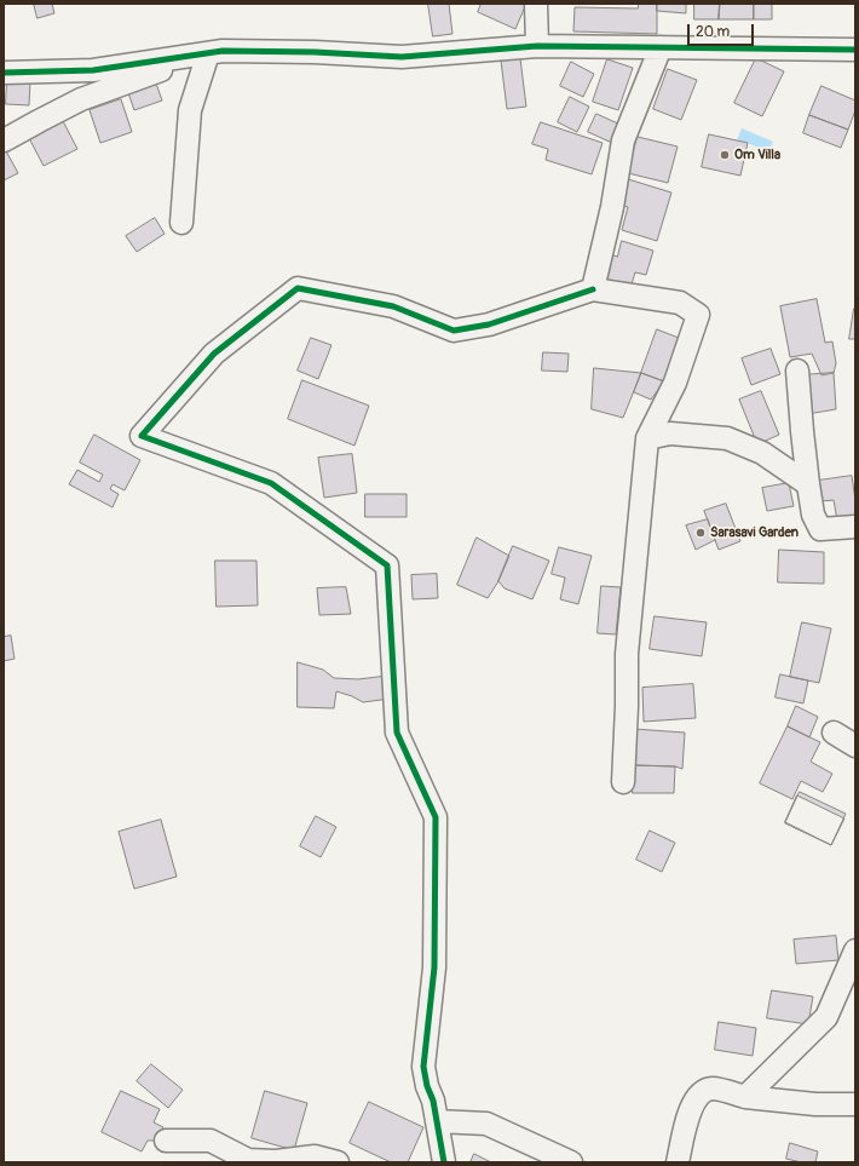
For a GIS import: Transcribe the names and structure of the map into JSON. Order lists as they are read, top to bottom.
{
  "places": ["Om Villa", "Sarasavi Garden"],
  "scale_bar": "20 m"
}
